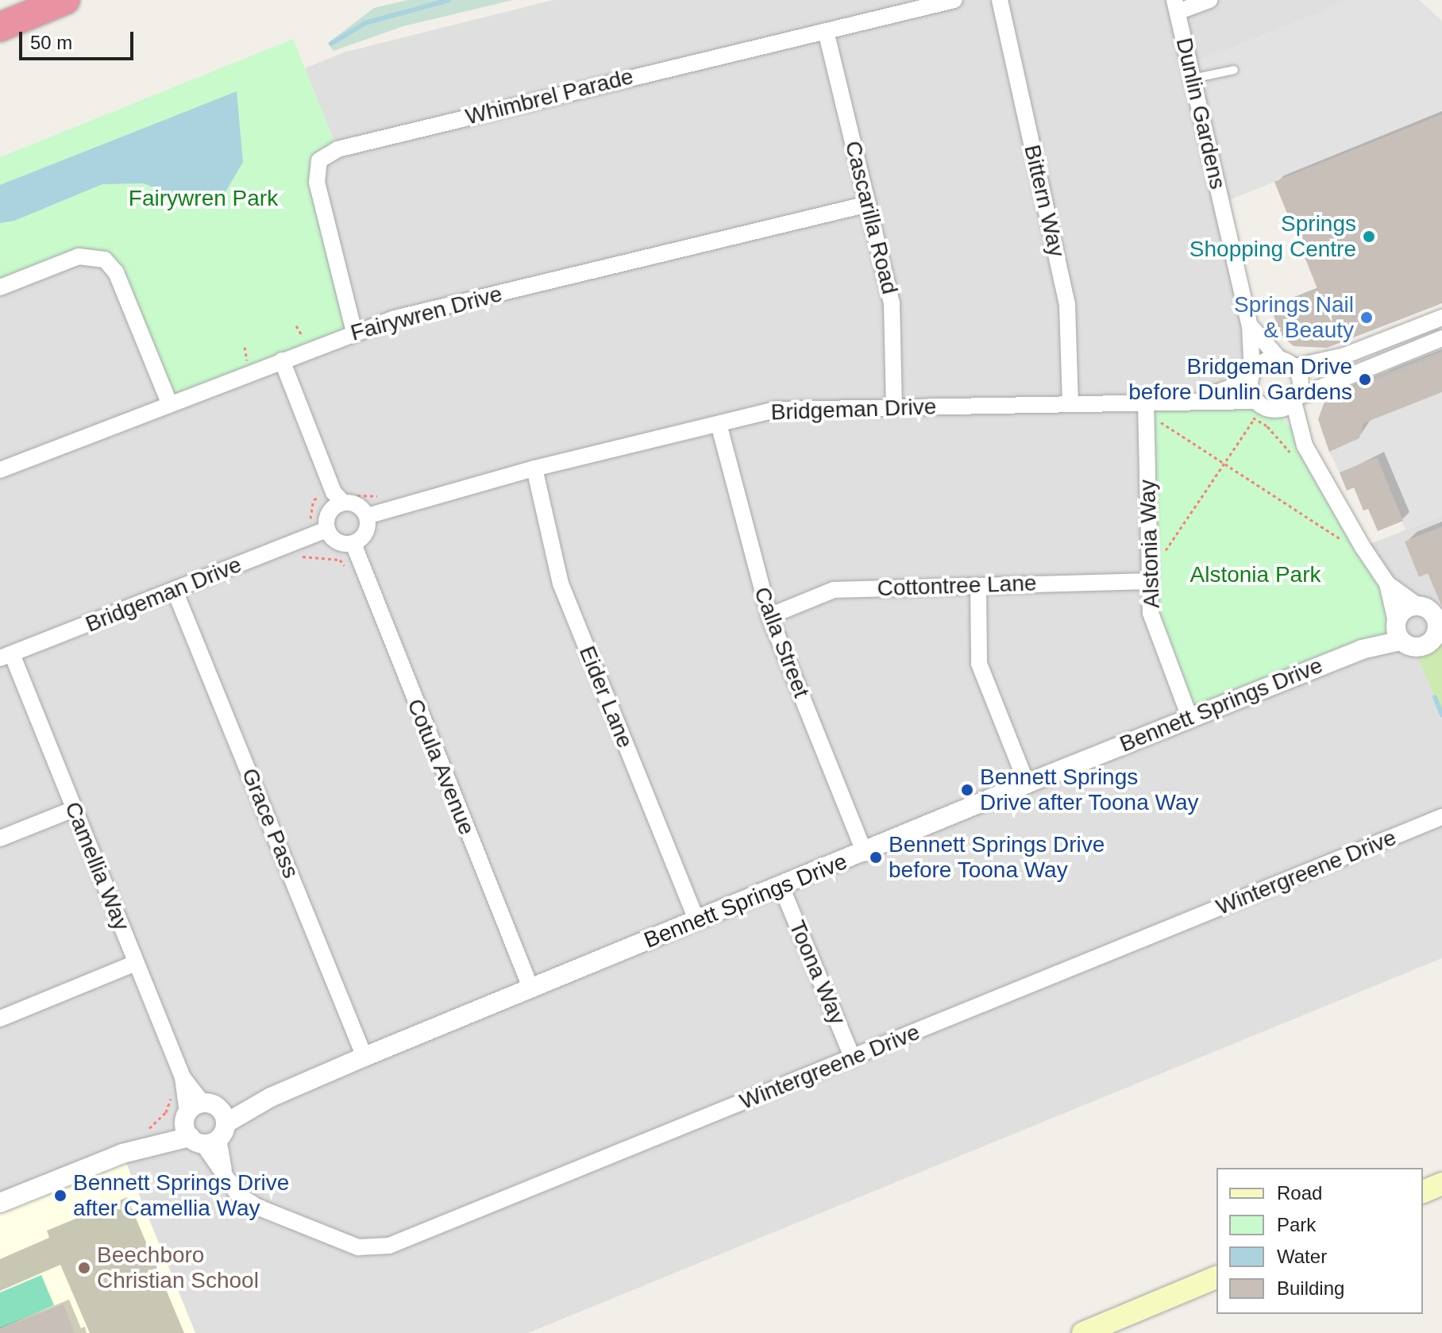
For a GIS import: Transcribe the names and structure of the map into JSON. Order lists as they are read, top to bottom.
{
  "streets": {
    "street": [
      "Whimbrel Parade",
      "Dunlin Gardens",
      "Bittern Way",
      "Cascarilla Road",
      "Fairywren Drive",
      "Bridgeman Drive",
      "Alstonia Way",
      "Cottontree Lane",
      "Calla Street",
      "Eider Lane",
      "Bennett Springs Drive",
      "Cotula Avenue",
      "Grace Pass",
      "Camellia Way",
      "Wintergreene Drive",
      "Toona Way"
    ]
  },
  "crossings": [
    ["Whimbrel Parade", "Cascarilla Road"],
    ["Whimbrel Parade", "Fairywren Drive"],
    ["Dunlin Gardens", "Bridgeman Drive"],
    ["Bittern Way", "Bridgeman Drive"],
    ["Cascarilla Road", "Fairywren Drive"],
    ["Cascarilla Road", "Bridgeman Drive"],
    ["Bridgeman Drive", "Alstonia Way"],
    ["Bridgeman Drive", "Calla Street"],
    ["Bridgeman Drive", "Eider Lane"],
    ["Bridgeman Drive", "Cotula Avenue"],
    ["Bridgeman Drive", "Grace Pass"],
    ["Bridgeman Drive", "Camellia Way"],
    ["Alstonia Way", "Cottontree Lane"],
    ["Alstonia Way", "Bennett Springs Drive"],
    ["Cottontree Lane", "Calla Street"],
    ["Calla Street", "Bennett Springs Drive"],
    ["Eider Lane", "Bennett Springs Drive"],
    ["Bennett Springs Drive", "Cotula Avenue"],
    ["Bennett Springs Drive", "Grace Pass"],
    ["Bennett Springs Drive", "Camellia Way"],
    ["Bennett Springs Drive", "Wintergreene Drive"],
    ["Bennett Springs Drive", "Toona Way"],
    ["Camellia Way", "Wintergreene Drive"],
    ["Wintergreene Drive", "Toona Way"]
  ],
  "parks": ["Fairywren Park", "Alstonia Park"],
  "places": [
    "Springs Shopping Centre",
    "Springs Nail & Beauty",
    "Bridgeman Drive before Dunlin Gardens",
    "Bennett Springs Drive after Toona Way",
    "Bennett Springs Drive before Toona Way",
    "Bennett Springs Drive after Camellia Way",
    "Beechboro Christian School"
  ],
  "legend": [
    "Road",
    "Park",
    "Water",
    "Building"
  ],
  "scale_bar": "50 m"
}
